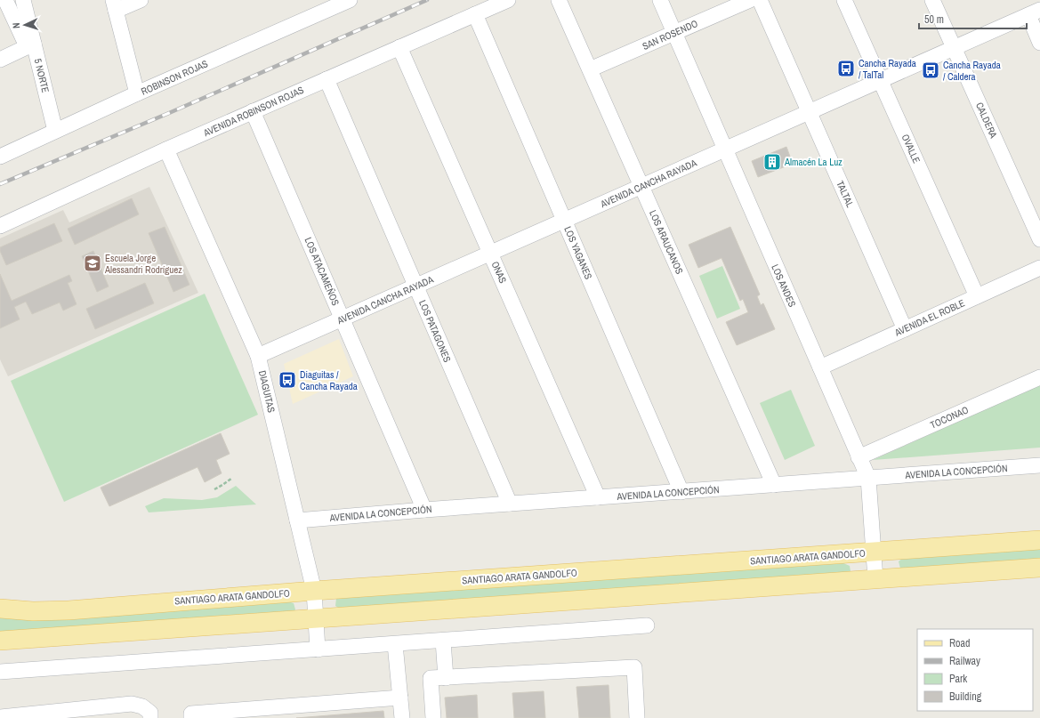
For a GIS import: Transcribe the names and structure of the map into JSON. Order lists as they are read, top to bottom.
{
  "streets": {
    "main road": ["SANTIAGO ARATA GANDOLFO"],
    "street": [
      "SAN ROSENDO",
      "5 NORTE",
      "ROBINSON ROJAS",
      "AVENIDA ROBINSON ROJAS",
      "CALDERA",
      "OVALLE",
      "AVENIDA CANCHA RAYADA",
      "TALTAL",
      "LOS ARAUCANOS",
      "LOS YAGANES",
      "LOS ATACAMEÑOS",
      "ONAS",
      "LOS ANDES",
      "AVENIDA EL ROBLE",
      "LOS PATAGONES",
      "DIAGUITAS",
      "TOCONAO",
      "AVENIDA LA CONCEPCIÓN"
    ]
  },
  "crossings": [
    ["SAN ROSENDO", "LOS ARAUCANOS"],
    ["SAN ROSENDO", "LOS ANDES"],
    ["5 NORTE", "ROBINSON ROJAS"],
    ["AVENIDA ROBINSON ROJAS", "LOS YAGANES"],
    ["AVENIDA ROBINSON ROJAS", "LOS ATACAMEÑOS"],
    ["AVENIDA ROBINSON ROJAS", "ONAS"],
    ["AVENIDA ROBINSON ROJAS", "LOS PATAGONES"],
    ["AVENIDA ROBINSON ROJAS", "DIAGUITAS"],
    ["CALDERA", "AVENIDA CANCHA RAYADA"],
    ["OVALLE", "AVENIDA CANCHA RAYADA"],
    ["OVALLE", "AVENIDA EL ROBLE"],
    ["AVENIDA CANCHA RAYADA", "TALTAL"],
    ["AVENIDA CANCHA RAYADA", "LOS ARAUCANOS"],
    ["AVENIDA CANCHA RAYADA", "LOS YAGANES"],
    ["AVENIDA CANCHA RAYADA", "LOS ATACAMEÑOS"],
    ["AVENIDA CANCHA RAYADA", "ONAS"],
    ["AVENIDA CANCHA RAYADA", "LOS ANDES"],
    ["AVENIDA CANCHA RAYADA", "LOS PATAGONES"],
    ["AVENIDA CANCHA RAYADA", "DIAGUITAS"],
    ["TALTAL", "AVENIDA EL ROBLE"],
    ["LOS ARAUCANOS", "AVENIDA LA CONCEPCIÓN"],
    ["LOS YAGANES", "AVENIDA LA CONCEPCIÓN"],
    ["LOS ATACAMEÑOS", "AVENIDA LA CONCEPCIÓN"],
    ["ONAS", "AVENIDA LA CONCEPCIÓN"],
    ["LOS ANDES", "AVENIDA EL ROBLE"],
    ["LOS ANDES", "TOCONAO"],
    ["LOS ANDES", "AVENIDA LA CONCEPCIÓN"],
    ["LOS ANDES", "SANTIAGO ARATA GANDOLFO"],
    ["LOS PATAGONES", "AVENIDA LA CONCEPCIÓN"],
    ["DIAGUITAS", "AVENIDA LA CONCEPCIÓN"],
    ["DIAGUITAS", "SANTIAGO ARATA GANDOLFO"]
  ],
  "places": {
    "bus stop": ["Cancha Rayada / TalTal", "Cancha Rayada / Caldera", "Diaguitas / Cancha Rayada"],
    "building": ["Almacén La Luz"],
    "school or university": ["Escuela Jorge Alessandri Rodríguez"]
  },
  "legend": [
    "Road",
    "Railway",
    "Park",
    "Building"
  ],
  "scale_bar": "50 m",
  "north": "left"
}
